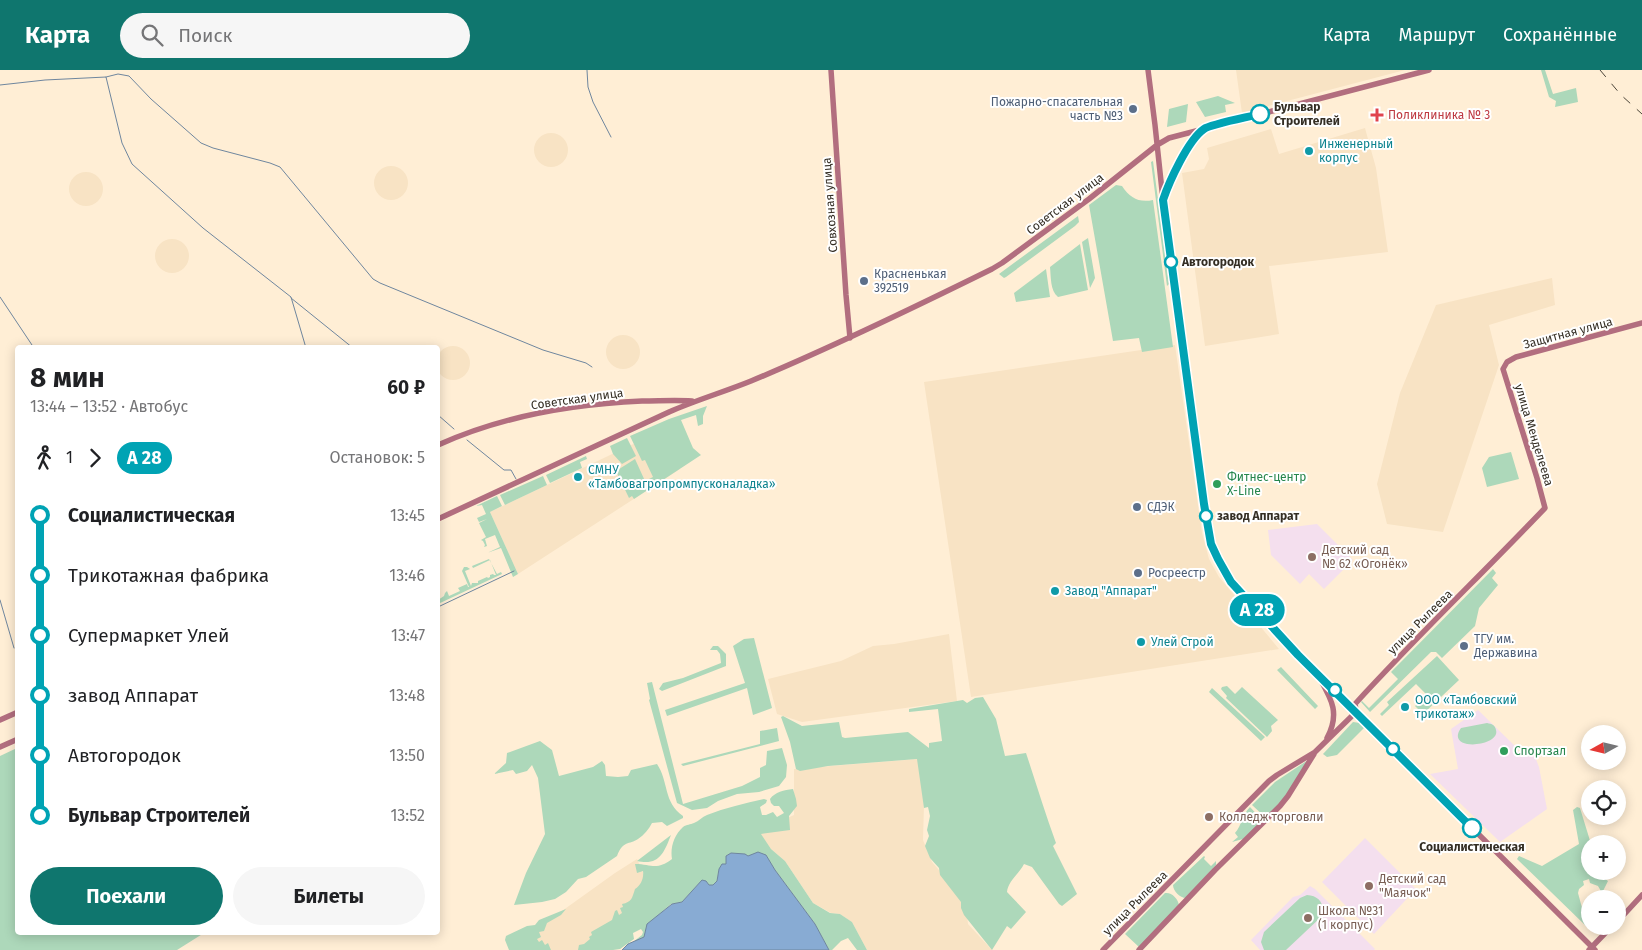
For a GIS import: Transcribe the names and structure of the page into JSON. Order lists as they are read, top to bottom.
{
  "streets": {
    "main road": [
      "Советская улица",
      "Совхозная улица",
      "Защитная улица",
      "улица Менделеева",
      "улица Рылеева"
    ]
  },
  "crossings": [
    ["Советская улица", "Совхозная улица"],
    ["Защитная улица", "улица Менделеева"],
    ["улица Менделеева", "улица Рылеева"]
  ],
  "places": {
    "other": [
      "Пожарно-спасательная часть №3",
      "Бульвар Строителей",
      "Инженерный корпус",
      "Автогородок",
      "Красненькая 392519",
      "СМНУ «Тамбовагропромпусконаладка»",
      "Фитнес-центр X-Line",
      "СДЭК",
      "завод Аппарат",
      "Детский сад № 62 «Огонёк»",
      "Росреестр",
      "Завод \"Аппарат\"",
      "Улей Строй",
      "ТГУ им. Державина",
      "ООО «Тамбовский трикотаж»",
      "Спортзал",
      "Колледж торговли",
      "Социалистическая",
      "Детский сад \"Маячок\"",
      "Школа №31 (1 корпус)"
    ],
    "health": ["Поликлиника № 3"]
  },
  "north": "left",
  "page": {
    "header": "Карта",
    "search": "Поиск",
    "nav": ["Карта", "Маршрут", "Сохранённые"],
    "on_map": "А 28",
    "heading": ["8 мин", "13:44 – 13:52 · Автобус", "60 ₽"],
    "legs": ["1", "А 28", "Остановок: 5"],
    "list": [
      {
        "name": "Социалистическая",
        "value": "13:45"
      },
      {
        "name": "Трикотажная фабрика",
        "value": "13:46"
      },
      {
        "name": "Супермаркет Улей",
        "value": "13:47"
      },
      {
        "name": "завод Аппарат",
        "value": "13:48"
      },
      {
        "name": "Автогородок",
        "value": "13:50"
      },
      {
        "name": "Бульвар Строителей",
        "value": "13:52"
      }
    ],
    "map_buttons": ["+", "−"],
    "buttons": ["Поехали", "Билеты"]
  }
}
